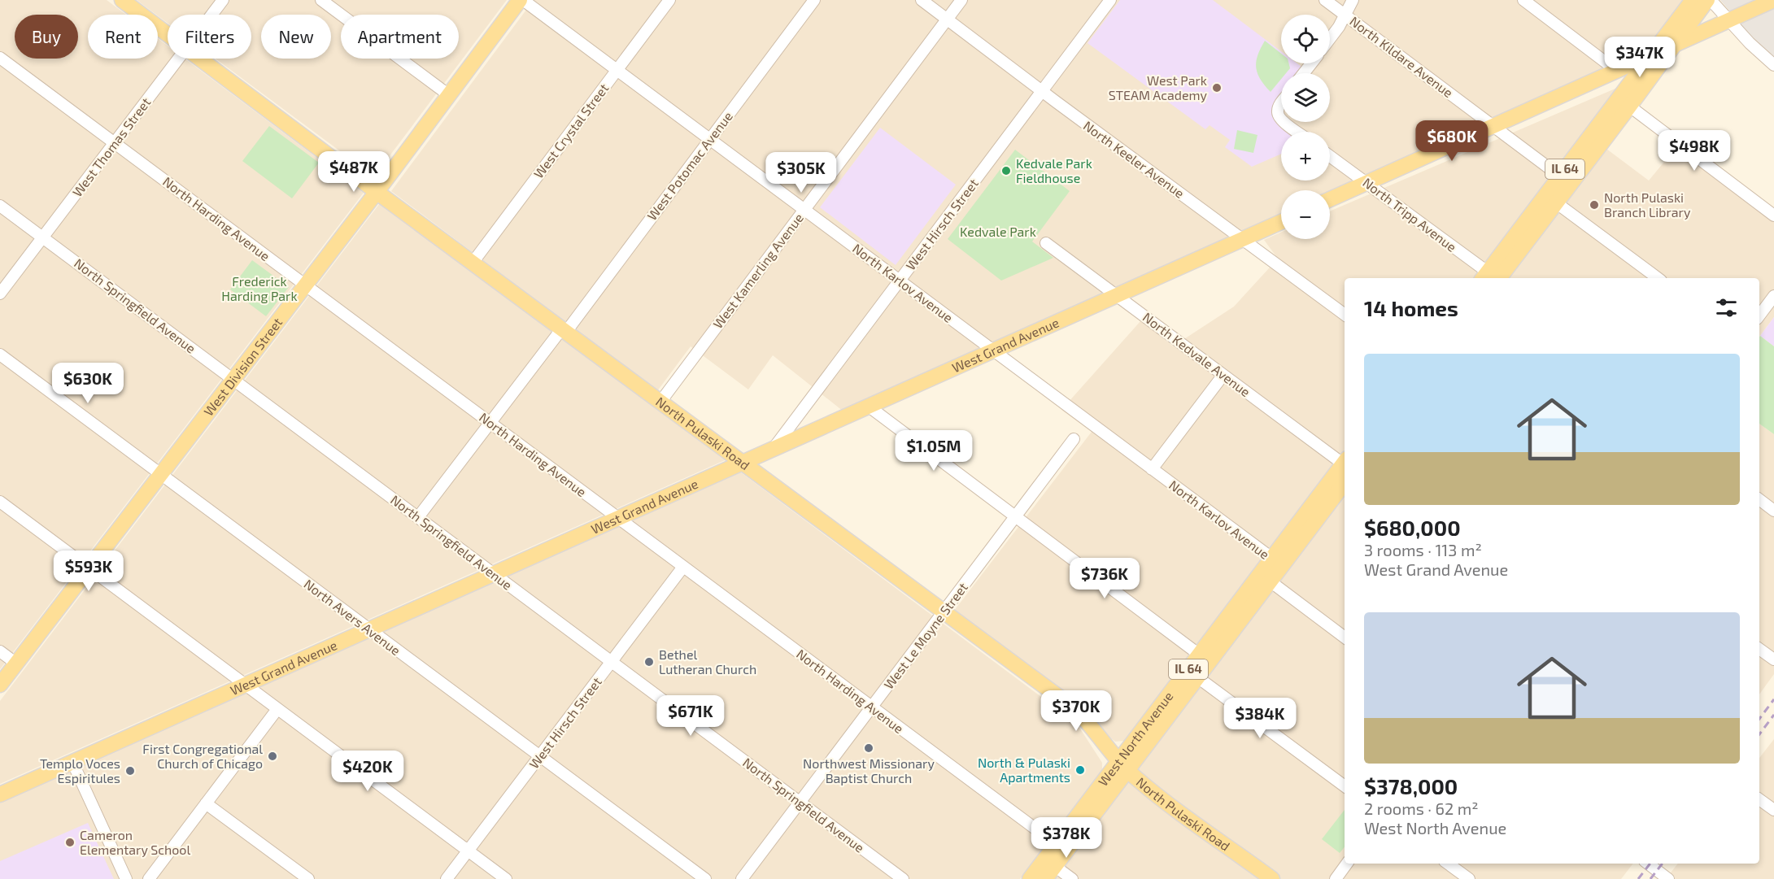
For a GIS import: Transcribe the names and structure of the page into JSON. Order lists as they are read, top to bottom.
{
  "streets": {
    "main road": [
      "IL 64",
      "West Grand Avenue",
      "West Division Street",
      "North Pulaski Road",
      "West North Avenue"
    ],
    "street": [
      "North Kildare Avenue",
      "West Crystal Street",
      "West Thomas Street",
      "North Keeler Avenue",
      "West Potomac Avenue",
      "North Tripp Avenue",
      "North Harding Avenue",
      "West Hirsch Street",
      "West Kamerling Avenue",
      "North Karlov Avenue",
      "North Springfield Avenue",
      "North Kedvale Avenue",
      "North Avers Avenue",
      "West Le Moyne Street"
    ]
  },
  "crossings": [
    ["North Kildare Avenue", "IL 64"],
    ["West Crystal Street", "North Karlov Avenue"],
    ["West Crystal Street", "North Pulaski Road"],
    ["West Thomas Street", "North Harding Avenue"],
    ["West Thomas Street", "North Springfield Avenue"],
    ["North Keeler Avenue", "West Hirsch Street"],
    ["North Keeler Avenue", "West Kamerling Avenue"],
    ["North Keeler Avenue", "West Grand Avenue"],
    ["West Potomac Avenue", "North Harding Avenue"],
    ["West Potomac Avenue", "North Karlov Avenue"],
    ["West Potomac Avenue", "North Springfield Avenue"],
    ["West Potomac Avenue", "North Pulaski Road"],
    ["IL 64", "North Tripp Avenue"],
    ["North Harding Avenue", "West Hirsch Street"],
    ["North Harding Avenue", "West Grand Avenue"],
    ["North Harding Avenue", "West Division Street"],
    ["North Harding Avenue", "West Le Moyne Street"],
    ["North Harding Avenue", "West North Avenue"],
    ["West Hirsch Street", "North Karlov Avenue"],
    ["West Hirsch Street", "North Springfield Avenue"],
    ["West Hirsch Street", "West Grand Avenue"],
    ["West Hirsch Street", "North Avers Avenue"],
    ["West Kamerling Avenue", "North Karlov Avenue"],
    ["West Kamerling Avenue", "North Pulaski Road"],
    ["North Karlov Avenue", "West Grand Avenue"],
    ["North Karlov Avenue", "West Division Street"],
    ["North Karlov Avenue", "West North Avenue"],
    ["North Springfield Avenue", "West Grand Avenue"],
    ["North Springfield Avenue", "West Division Street"],
    ["North Springfield Avenue", "West Le Moyne Street"],
    ["West Grand Avenue", "North Kedvale Avenue"],
    ["West Grand Avenue", "North Pulaski Road"],
    ["West Grand Avenue", "North Avers Avenue"],
    ["West Division Street", "North Pulaski Road"],
    ["West Division Street", "North Avers Avenue"],
    ["North Pulaski Road", "West Le Moyne Street"],
    ["North Pulaski Road", "West North Avenue"]
  ],
  "parks": ["Kedvale Park", "Frederick Harding Park"],
  "places": [
    "West Park STEAM Academy",
    "Kedvale Park Fieldhouse",
    "North Pulaski Branch Library",
    "Bethel Lutheran Church",
    "Northwest Missionary Baptist Church",
    "First Congregational Church of Chicago",
    "North & Pulaski Apartments",
    "Templo Voces Espiritules",
    "Cameron Elementary School"
  ],
  "page": {
    "map_buttons": ["+", "−"],
    "chip": [
      "Buy",
      "Rent",
      "Filters",
      "New",
      "Apartment"
    ],
    "price": [
      "$347K",
      "$680K",
      "$498K",
      "$487K",
      "$305K",
      "$630K",
      "$1.05M",
      "$593K",
      "$736K",
      "$370K",
      "$671K",
      "$384K",
      "$420K",
      "$378K"
    ],
    "heading": "14 homes",
    "list": [
      {
        "name": "$680,000",
        "note": "3 rooms · 113 m² · West Grand Avenue"
      },
      {
        "name": "$378,000",
        "note": "2 rooms · 62 m² · West North Avenue"
      }
    ]
  }
}
